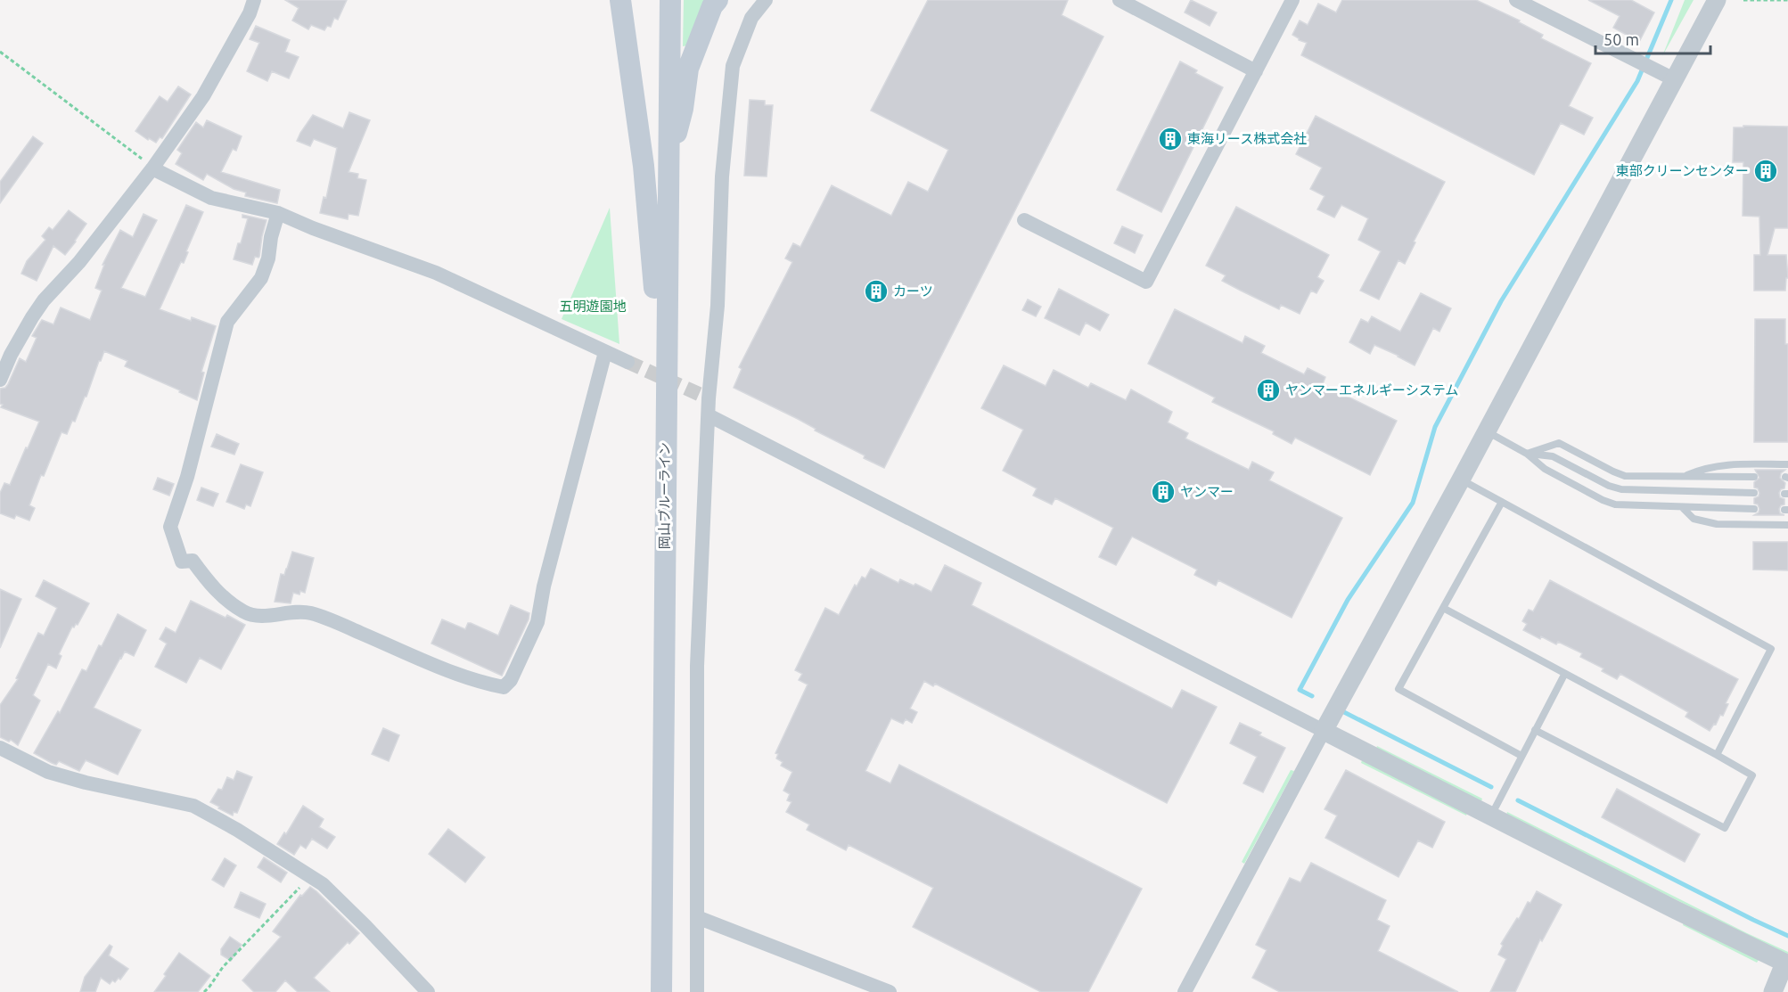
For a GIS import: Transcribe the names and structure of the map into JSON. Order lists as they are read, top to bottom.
{
  "streets": {
    "main road": ["岡山ブルーライン"]
  },
  "parks": ["五明遊園地"],
  "places": {
    "building": [
      "東海リース株式会社",
      "東部クリーンセンター",
      "カーツ",
      "ヤンマーエネルギーシステム",
      "ヤンマー"
    ]
  },
  "scale_bar": "50 m"
}
